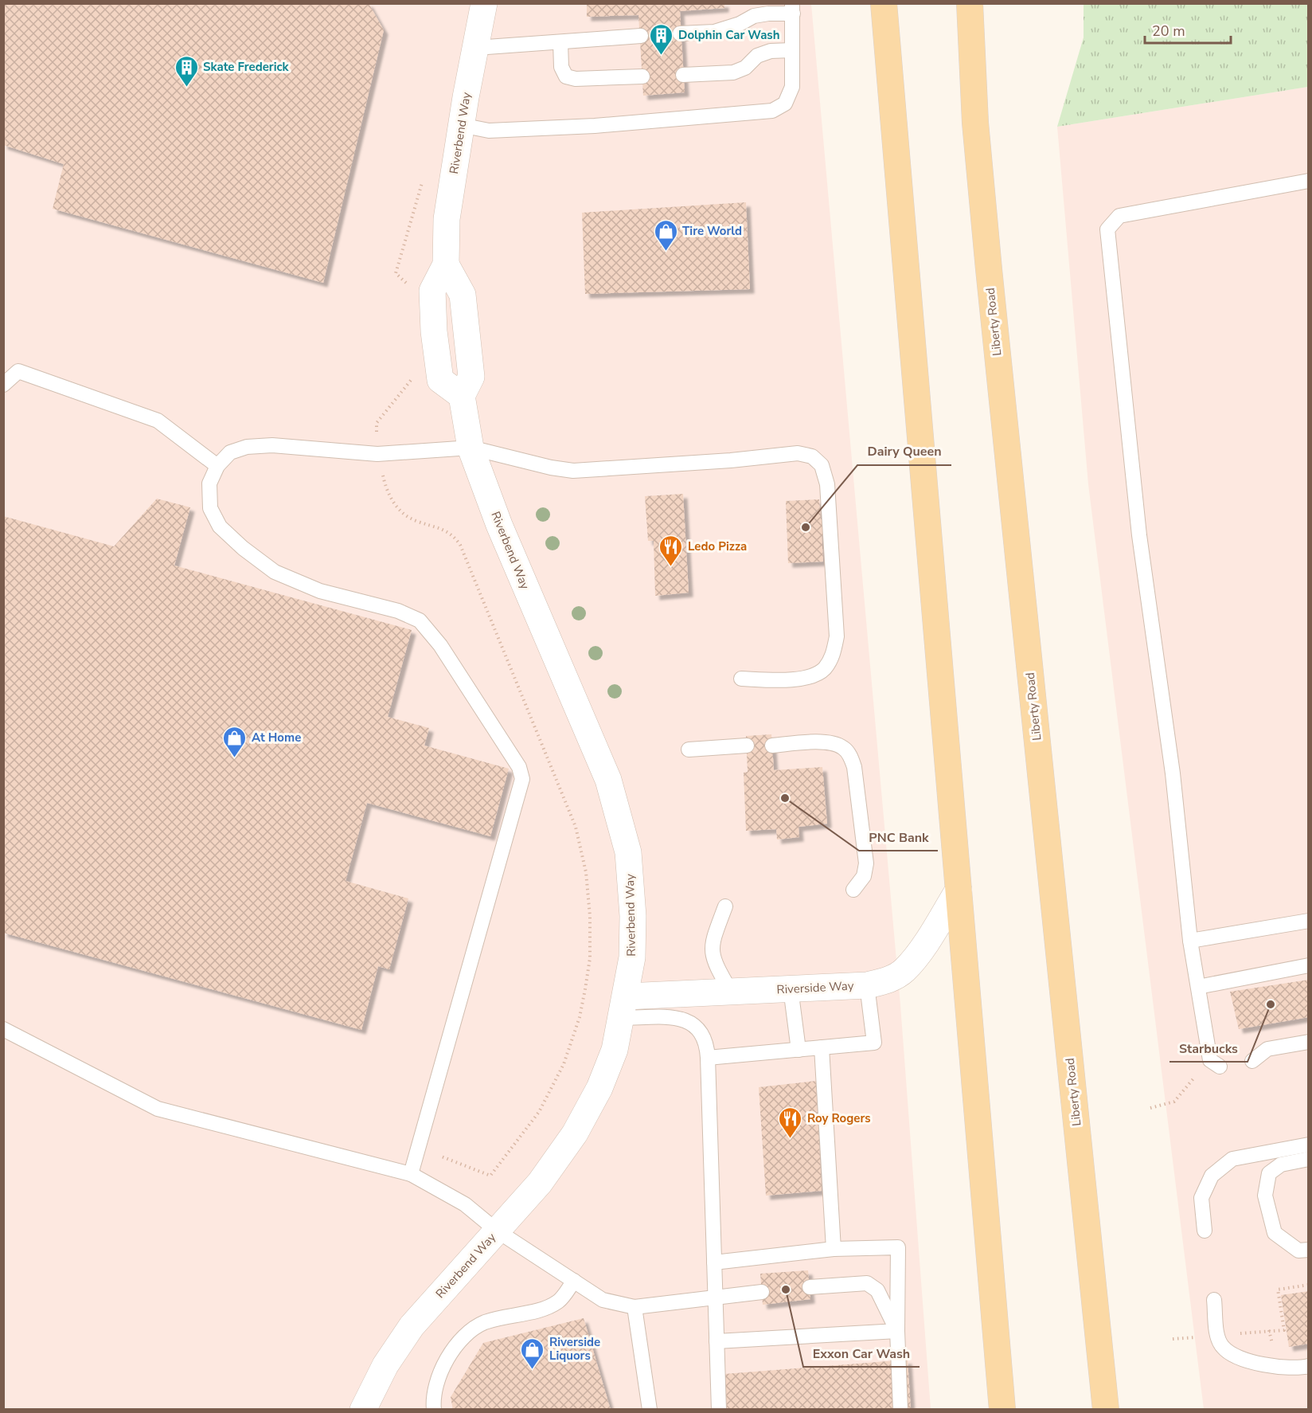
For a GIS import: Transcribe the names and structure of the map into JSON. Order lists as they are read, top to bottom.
{
  "streets": {
    "main road": ["Liberty Road"],
    "street": ["Riverbend Way", "Riverside Way"]
  },
  "crossings": [
    ["Riverbend Way", "Riverside Way"]
  ],
  "places": {
    "building": ["Dolphin Car Wash", "Skate Frederick"],
    "shop": ["Tire World", "At Home", "Riverside Liquors"],
    "other": [
      "Dairy Queen",
      "PNC Bank",
      "Starbucks",
      "Exxon Car Wash"
    ],
    "restaurant": ["Ledo Pizza", "Roy Rogers"]
  },
  "scale_bar": "20 m"
}
